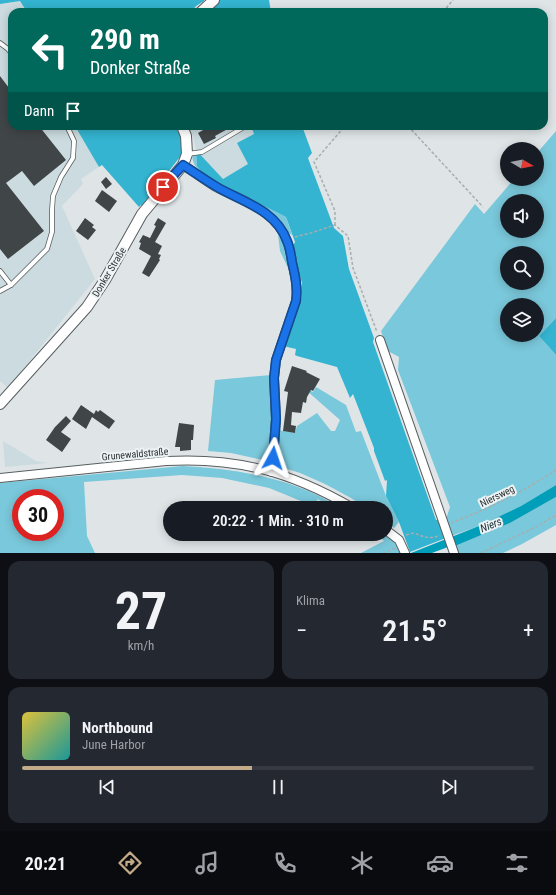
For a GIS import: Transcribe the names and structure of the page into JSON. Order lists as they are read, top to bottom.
{
  "streets": {
    "street": ["Donker Straße", "Grunewaldstraße"],
    "path": ["Niersweg"]
  },
  "water": ["Niers"],
  "north": "right",
  "page": {
    "turn": ["290 m", "Donker Straße"],
    "then": "Dann",
    "limit": "30",
    "trip": "20:22 · 1 Min. · 310 m",
    "tile": [
      ["27", "km/h"],
      "Klima"
    ],
    "heat": ["−", "21.5°", "+"],
    "song": ["Northbound", "June Harbor"],
    "tabs": "20:21"
  }
}
